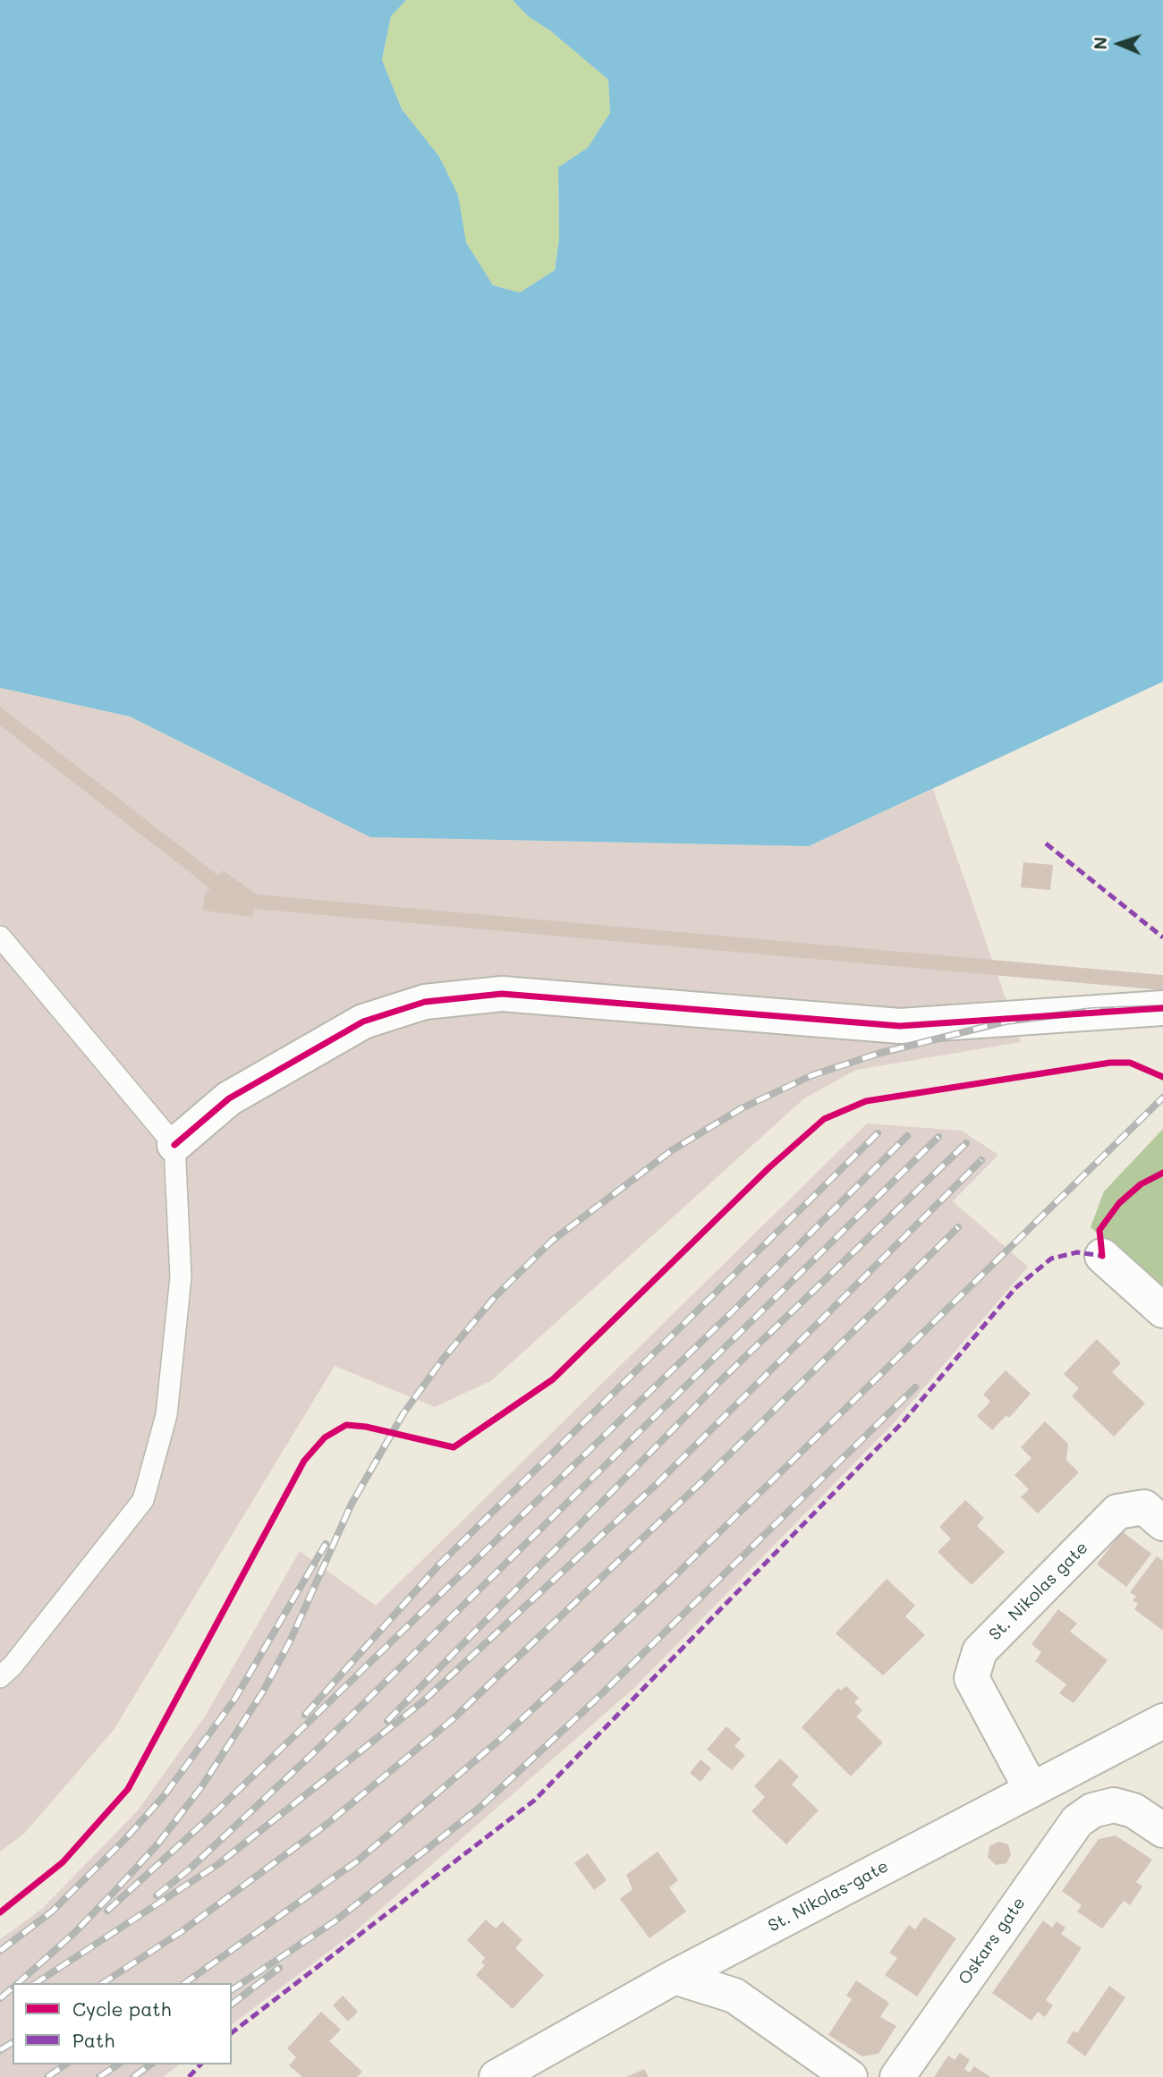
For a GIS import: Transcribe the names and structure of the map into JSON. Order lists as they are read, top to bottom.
{
  "streets": {
    "street": ["St. Nikolas gate", "St. Nikolas-gate", "Oskars gate"]
  },
  "crossings": [
    ["St. Nikolas gate", "St. Nikolas-gate"]
  ],
  "legend": ["Cycle path", "Path"],
  "north": "left"
}
